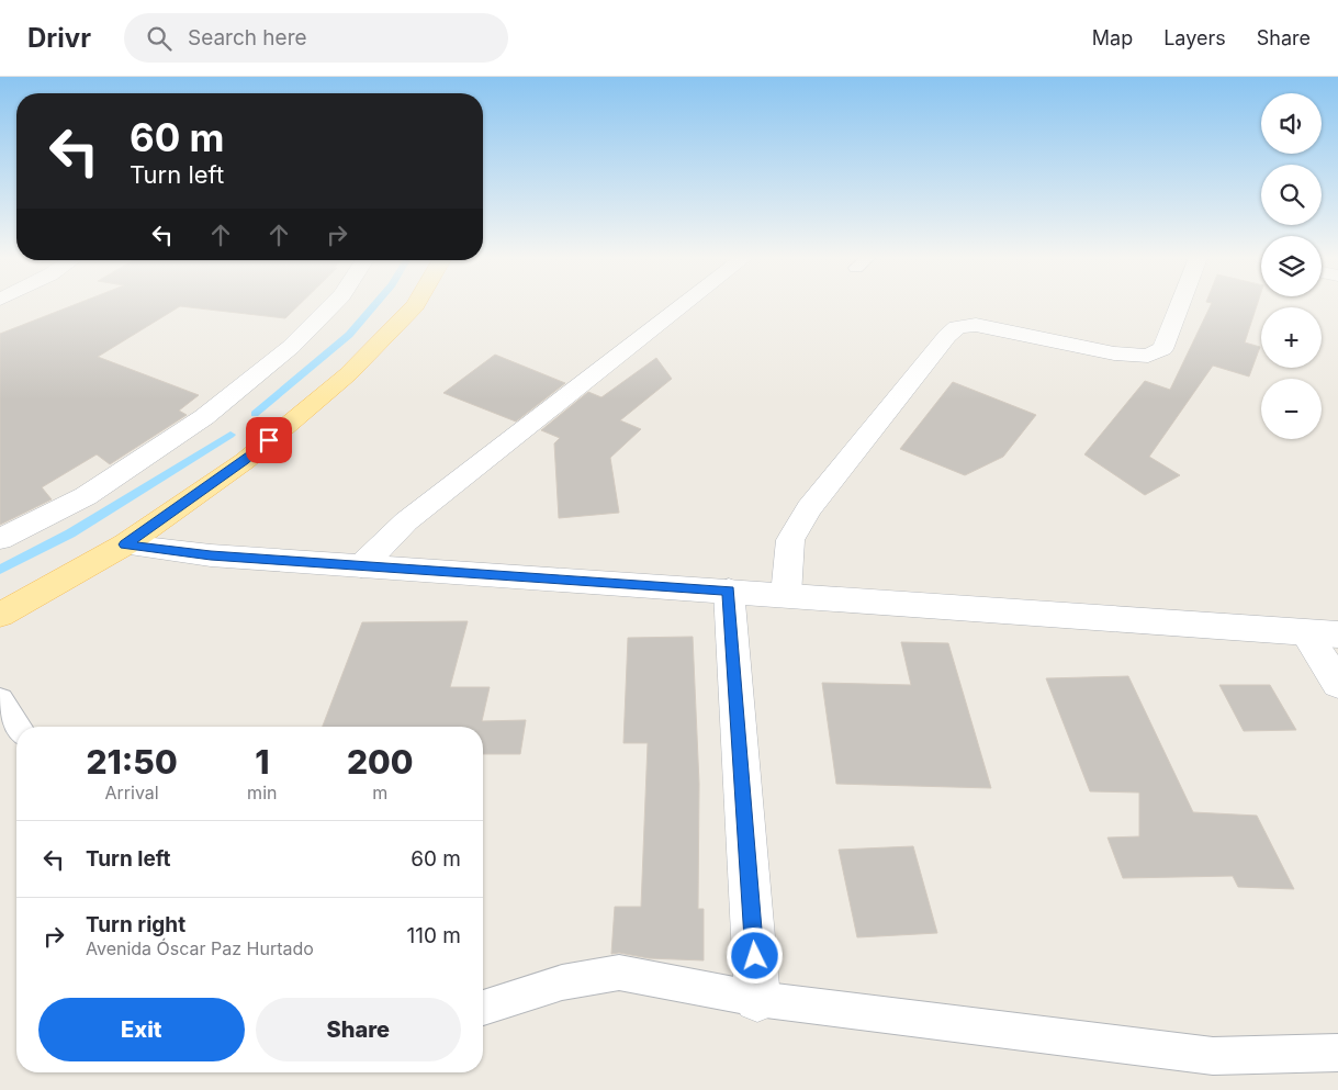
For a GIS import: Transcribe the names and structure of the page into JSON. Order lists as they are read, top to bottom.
{
  "page": {
    "header": "Drivr",
    "search": "Search here",
    "nav": ["Map", "Layers", "Share"],
    "map_buttons": ["+", "−"],
    "turn": ["60 m", "Turn left"],
    "eta": [
      "21:50",
      "Arrival",
      "1",
      "min",
      "200",
      "m"
    ],
    "list": [
      {
        "name": "Turn left",
        "value": "60 m"
      },
      {
        "name": "Turn right",
        "note": "Avenida Óscar Paz Hurtado",
        "value": "110 m"
      }
    ],
    "buttons": ["Exit", "Share"]
  }
}
